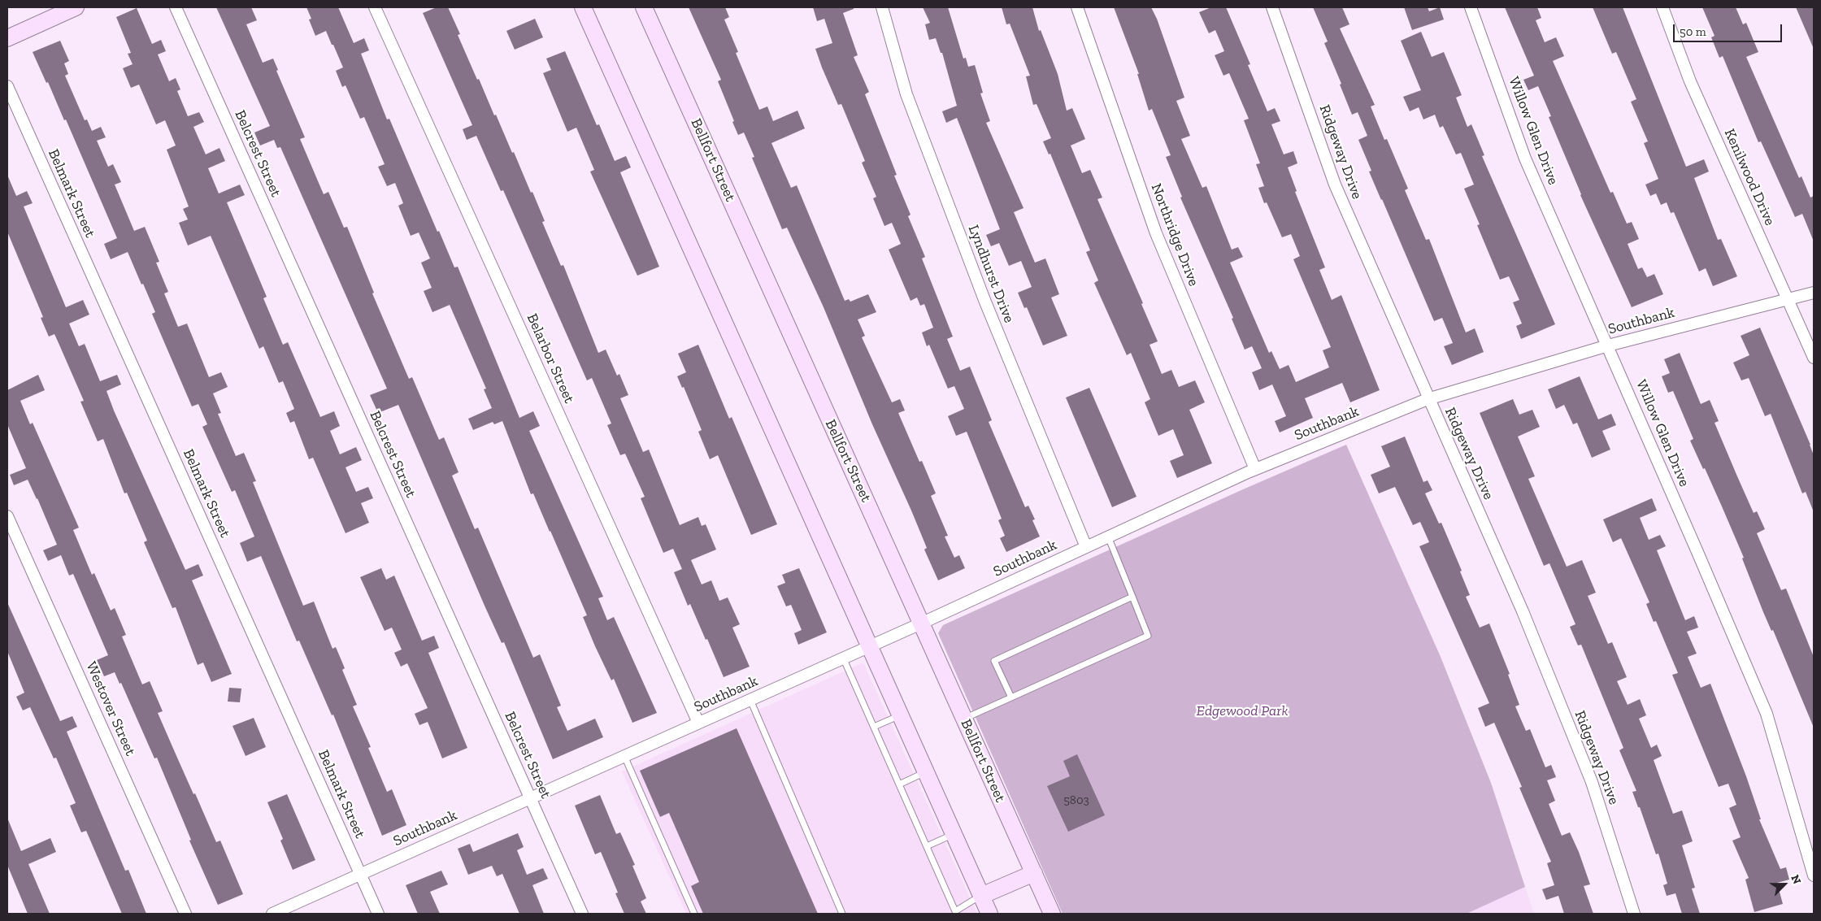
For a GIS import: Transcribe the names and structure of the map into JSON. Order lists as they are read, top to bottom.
{
  "streets": {
    "main road": ["Bellfort Street"],
    "street": [
      "Willow Glen Drive",
      "Ridgeway Drive",
      "Belcrest Street",
      "Kenilwood Drive",
      "Belmark Street",
      "Northridge Drive",
      "Lyndhurst Drive",
      "Southbank",
      "Belarbor Street",
      "Westover Street"
    ]
  },
  "crossings": [
    ["Willow Glen Drive", "Southbank"],
    ["Ridgeway Drive", "Southbank"],
    ["Belcrest Street", "Southbank"],
    ["Bellfort Street", "Southbank"],
    ["Kenilwood Drive", "Southbank"],
    ["Belmark Street", "Southbank"],
    ["Northridge Drive", "Southbank"],
    ["Lyndhurst Drive", "Southbank"],
    ["Southbank", "Belarbor Street"]
  ],
  "parks": ["Edgewood Park"],
  "house_numbers": ["5803"],
  "scale_bar": "50 m",
  "north": "top right"
}
